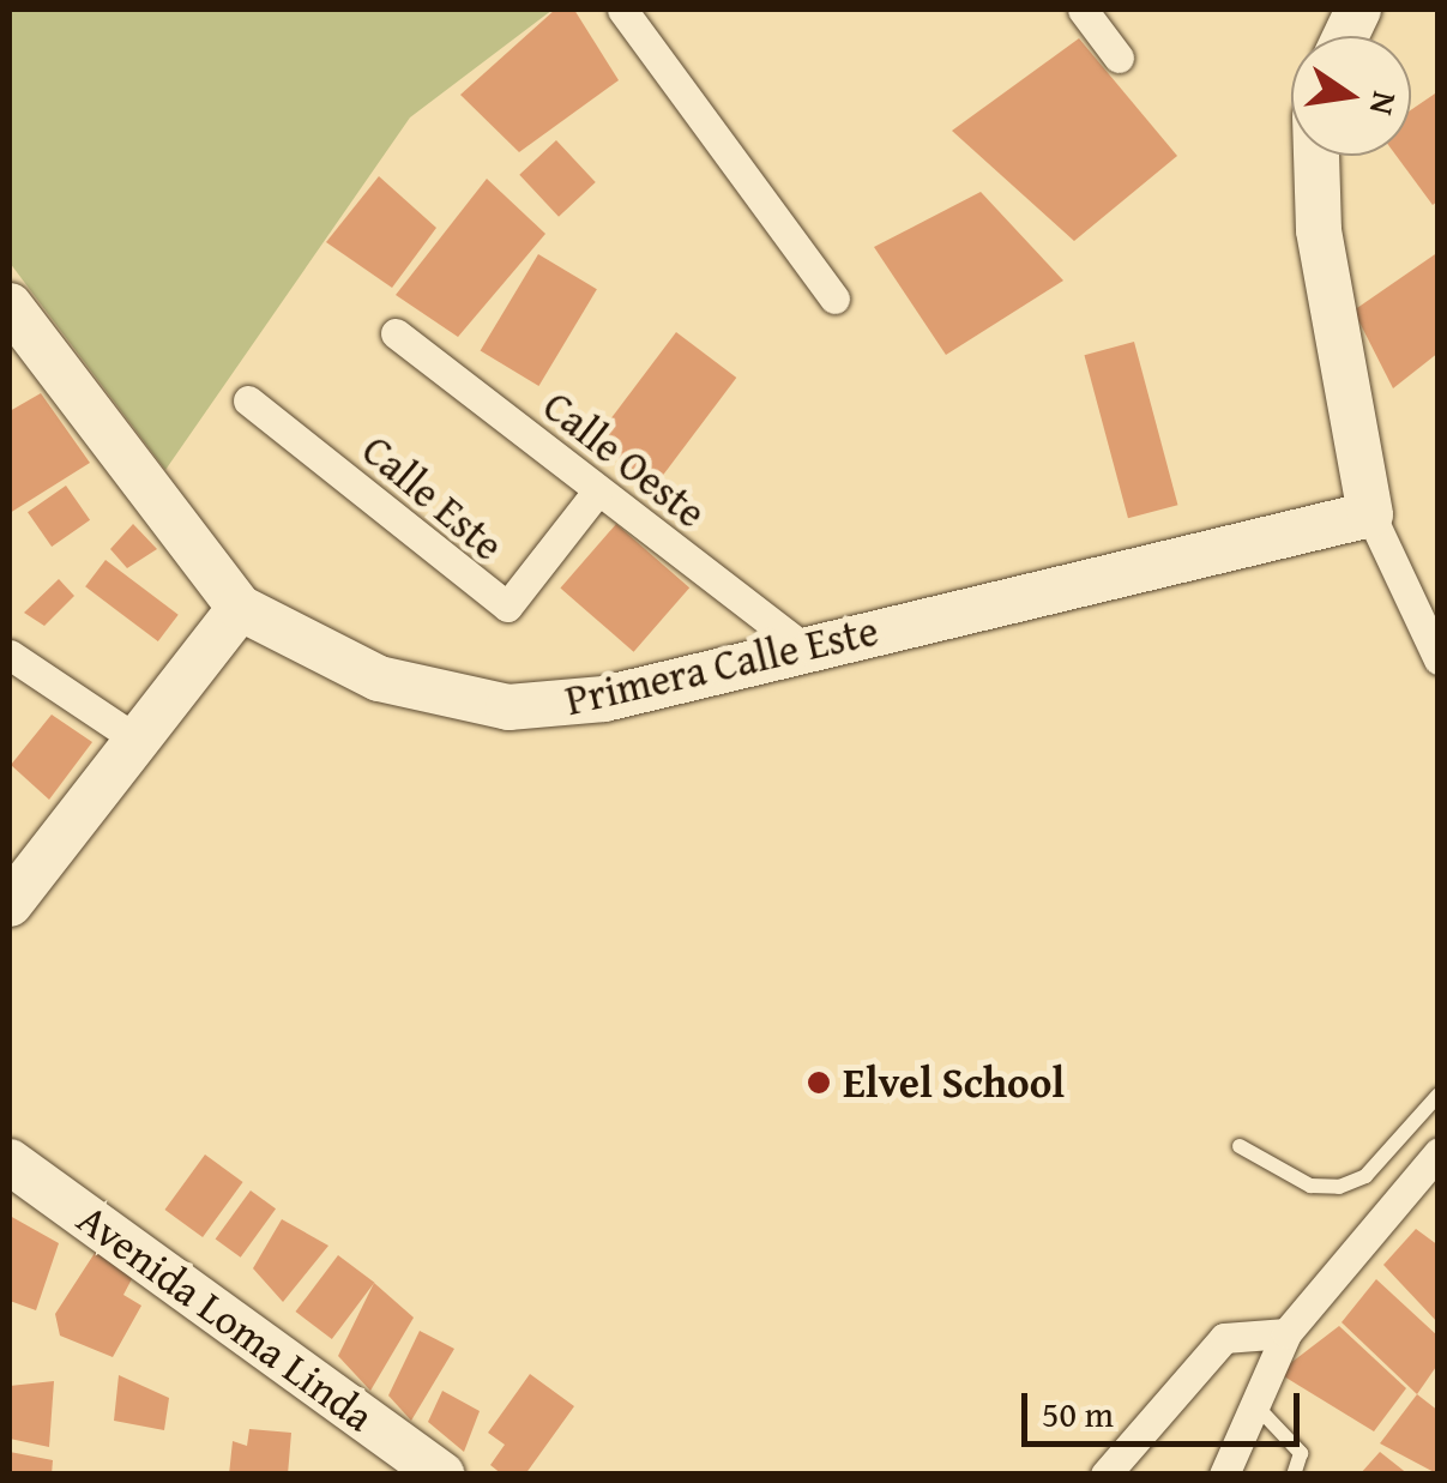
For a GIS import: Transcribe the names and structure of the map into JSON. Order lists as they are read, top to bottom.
{
  "streets": {
    "street": [
      "Calle Oeste",
      "Calle Este",
      "Primera Calle Este",
      "Avenida Loma Linda"
    ]
  },
  "crossings": [
    ["Calle Oeste", "Calle Este"],
    ["Calle Oeste", "Primera Calle Este"]
  ],
  "places": ["Elvel School"],
  "scale_bar": "50 m",
  "north": "right"
}
